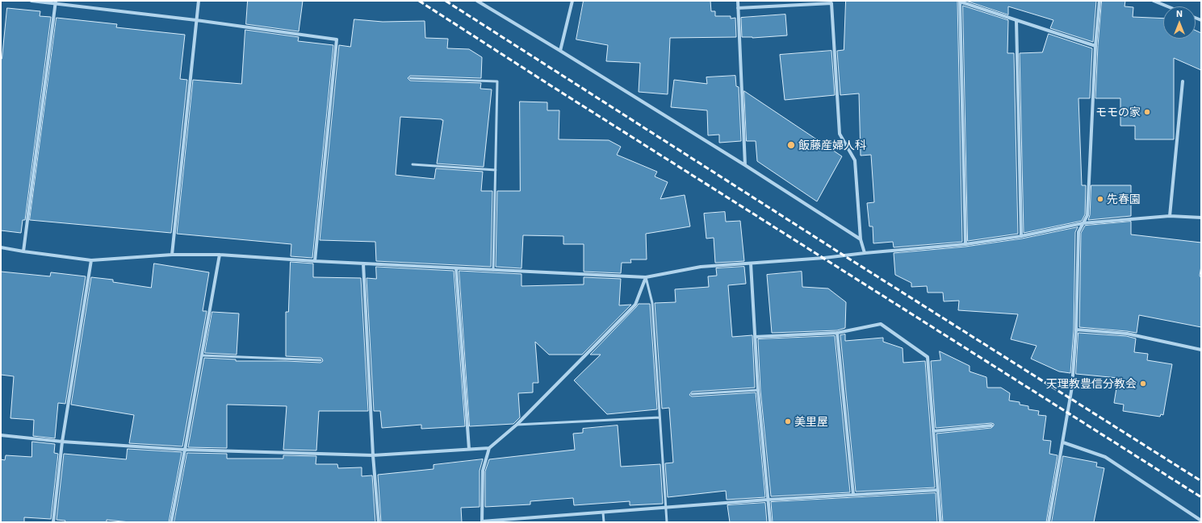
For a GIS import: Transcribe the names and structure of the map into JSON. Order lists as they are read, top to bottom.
{
  "places": [
    "モモの家",
    "飯藤産婦人科",
    "先春園",
    "天理教豊信分教会",
    "美里屋"
  ],
  "north": "top"
}
